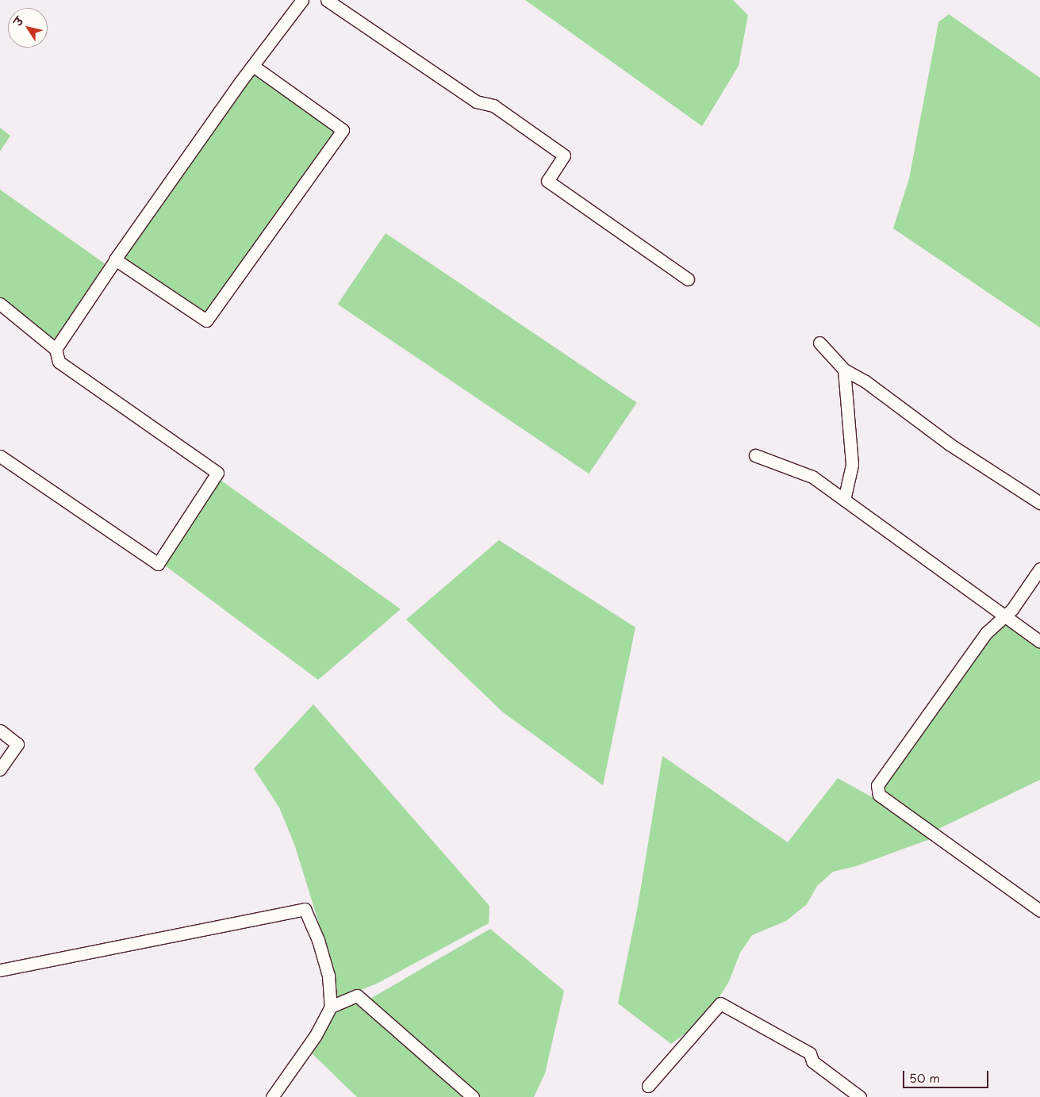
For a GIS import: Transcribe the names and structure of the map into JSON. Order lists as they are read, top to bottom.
{
  "scale_bar": "50 m",
  "north": "top left"
}
